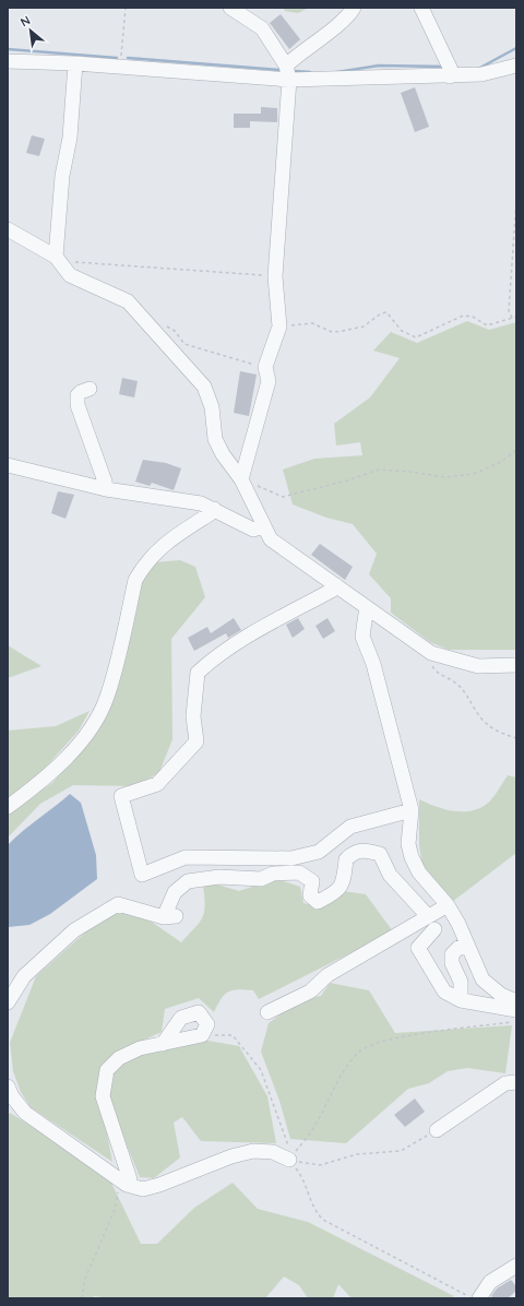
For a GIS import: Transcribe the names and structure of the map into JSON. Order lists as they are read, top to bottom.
{
  "north": "top left"
}
